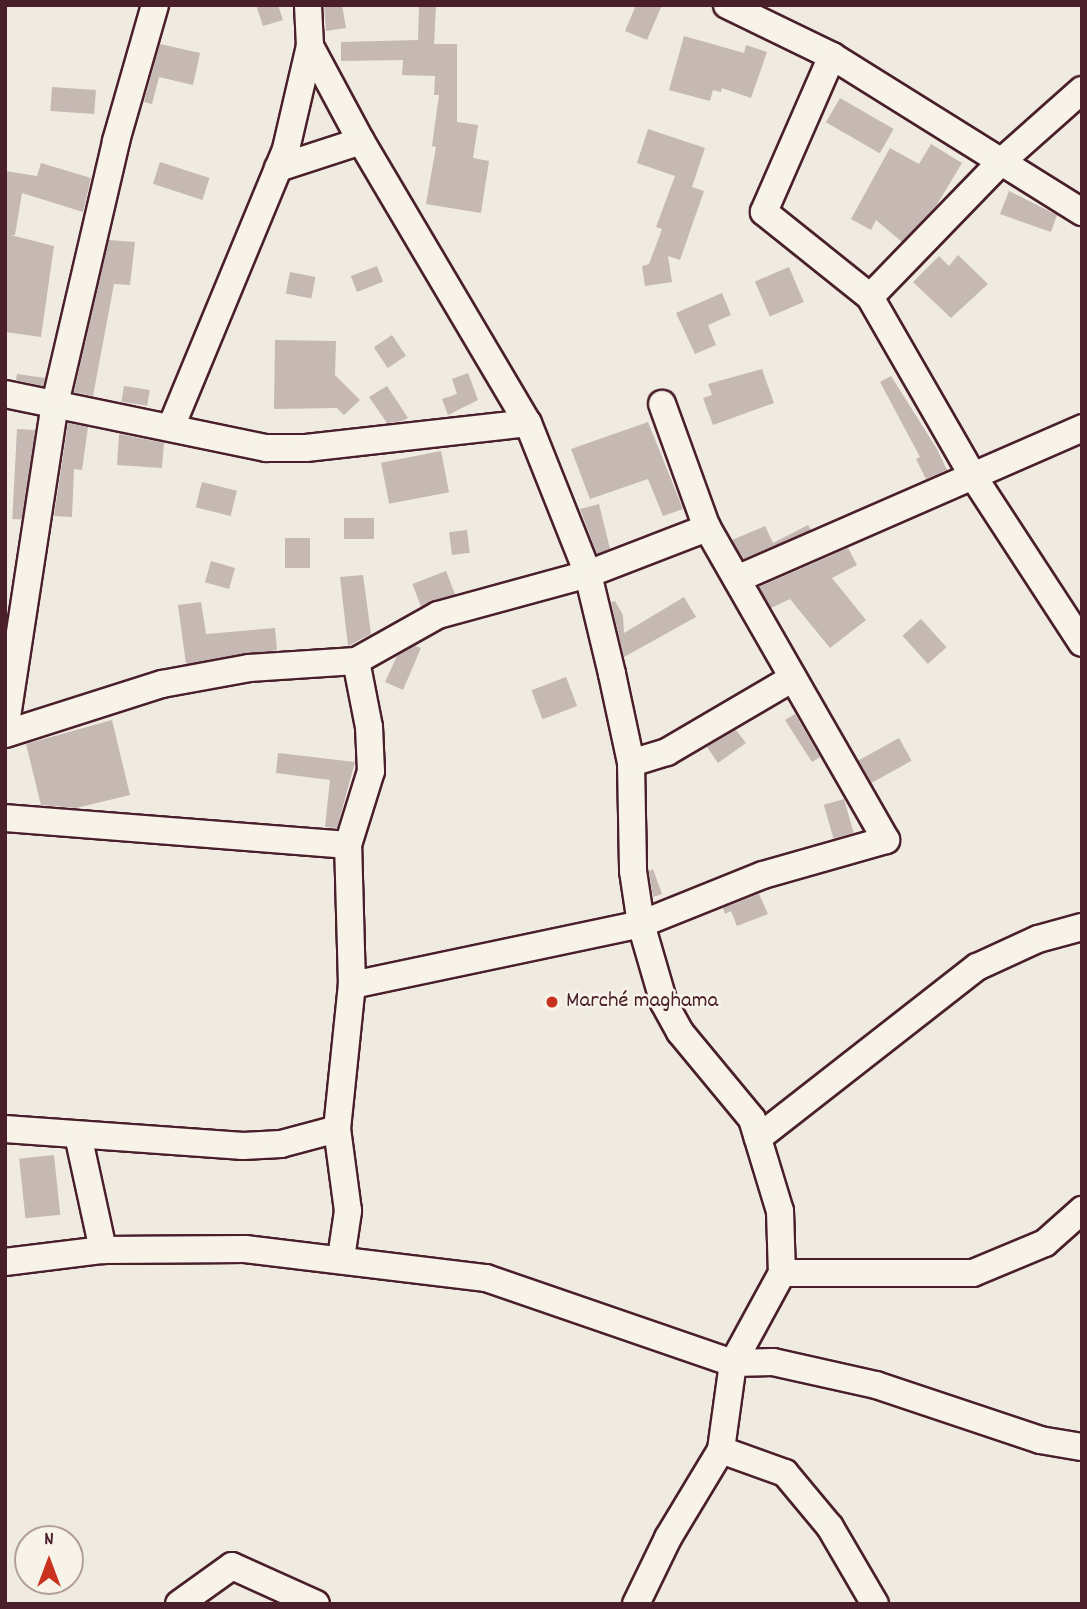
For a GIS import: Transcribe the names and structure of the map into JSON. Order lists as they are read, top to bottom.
{
  "places": ["Marché maghama"],
  "north": "top"
}
